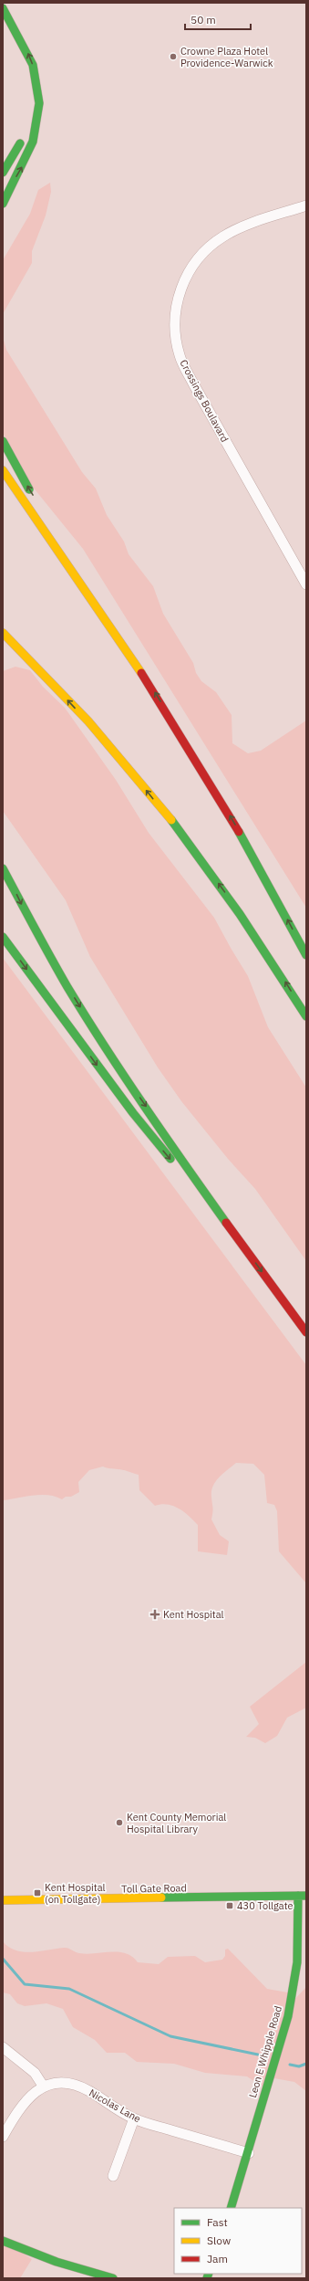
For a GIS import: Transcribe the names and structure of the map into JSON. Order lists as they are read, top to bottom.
{
  "streets": {
    "main road": ["Toll Gate Road", "Leon E Whipple Road"],
    "street": ["Crossings Boulavard", "Nicolas Lane"]
  },
  "crossings": [
    ["Toll Gate Road", "Leon E Whipple Road"],
    ["Leon E Whipple Road", "Nicolas Lane"]
  ],
  "places": {
    "other": ["Crowne Plaza Hotel Providence-Warwick", "Kent County Memorial Hospital Library"],
    "health": ["Kent Hospital"],
    "transit": ["Kent Hospital (on Tollgate)", "430 Tollgate"]
  },
  "legend": ["Fast", "Slow", "Jam"],
  "scale_bar": "50 m"
}
